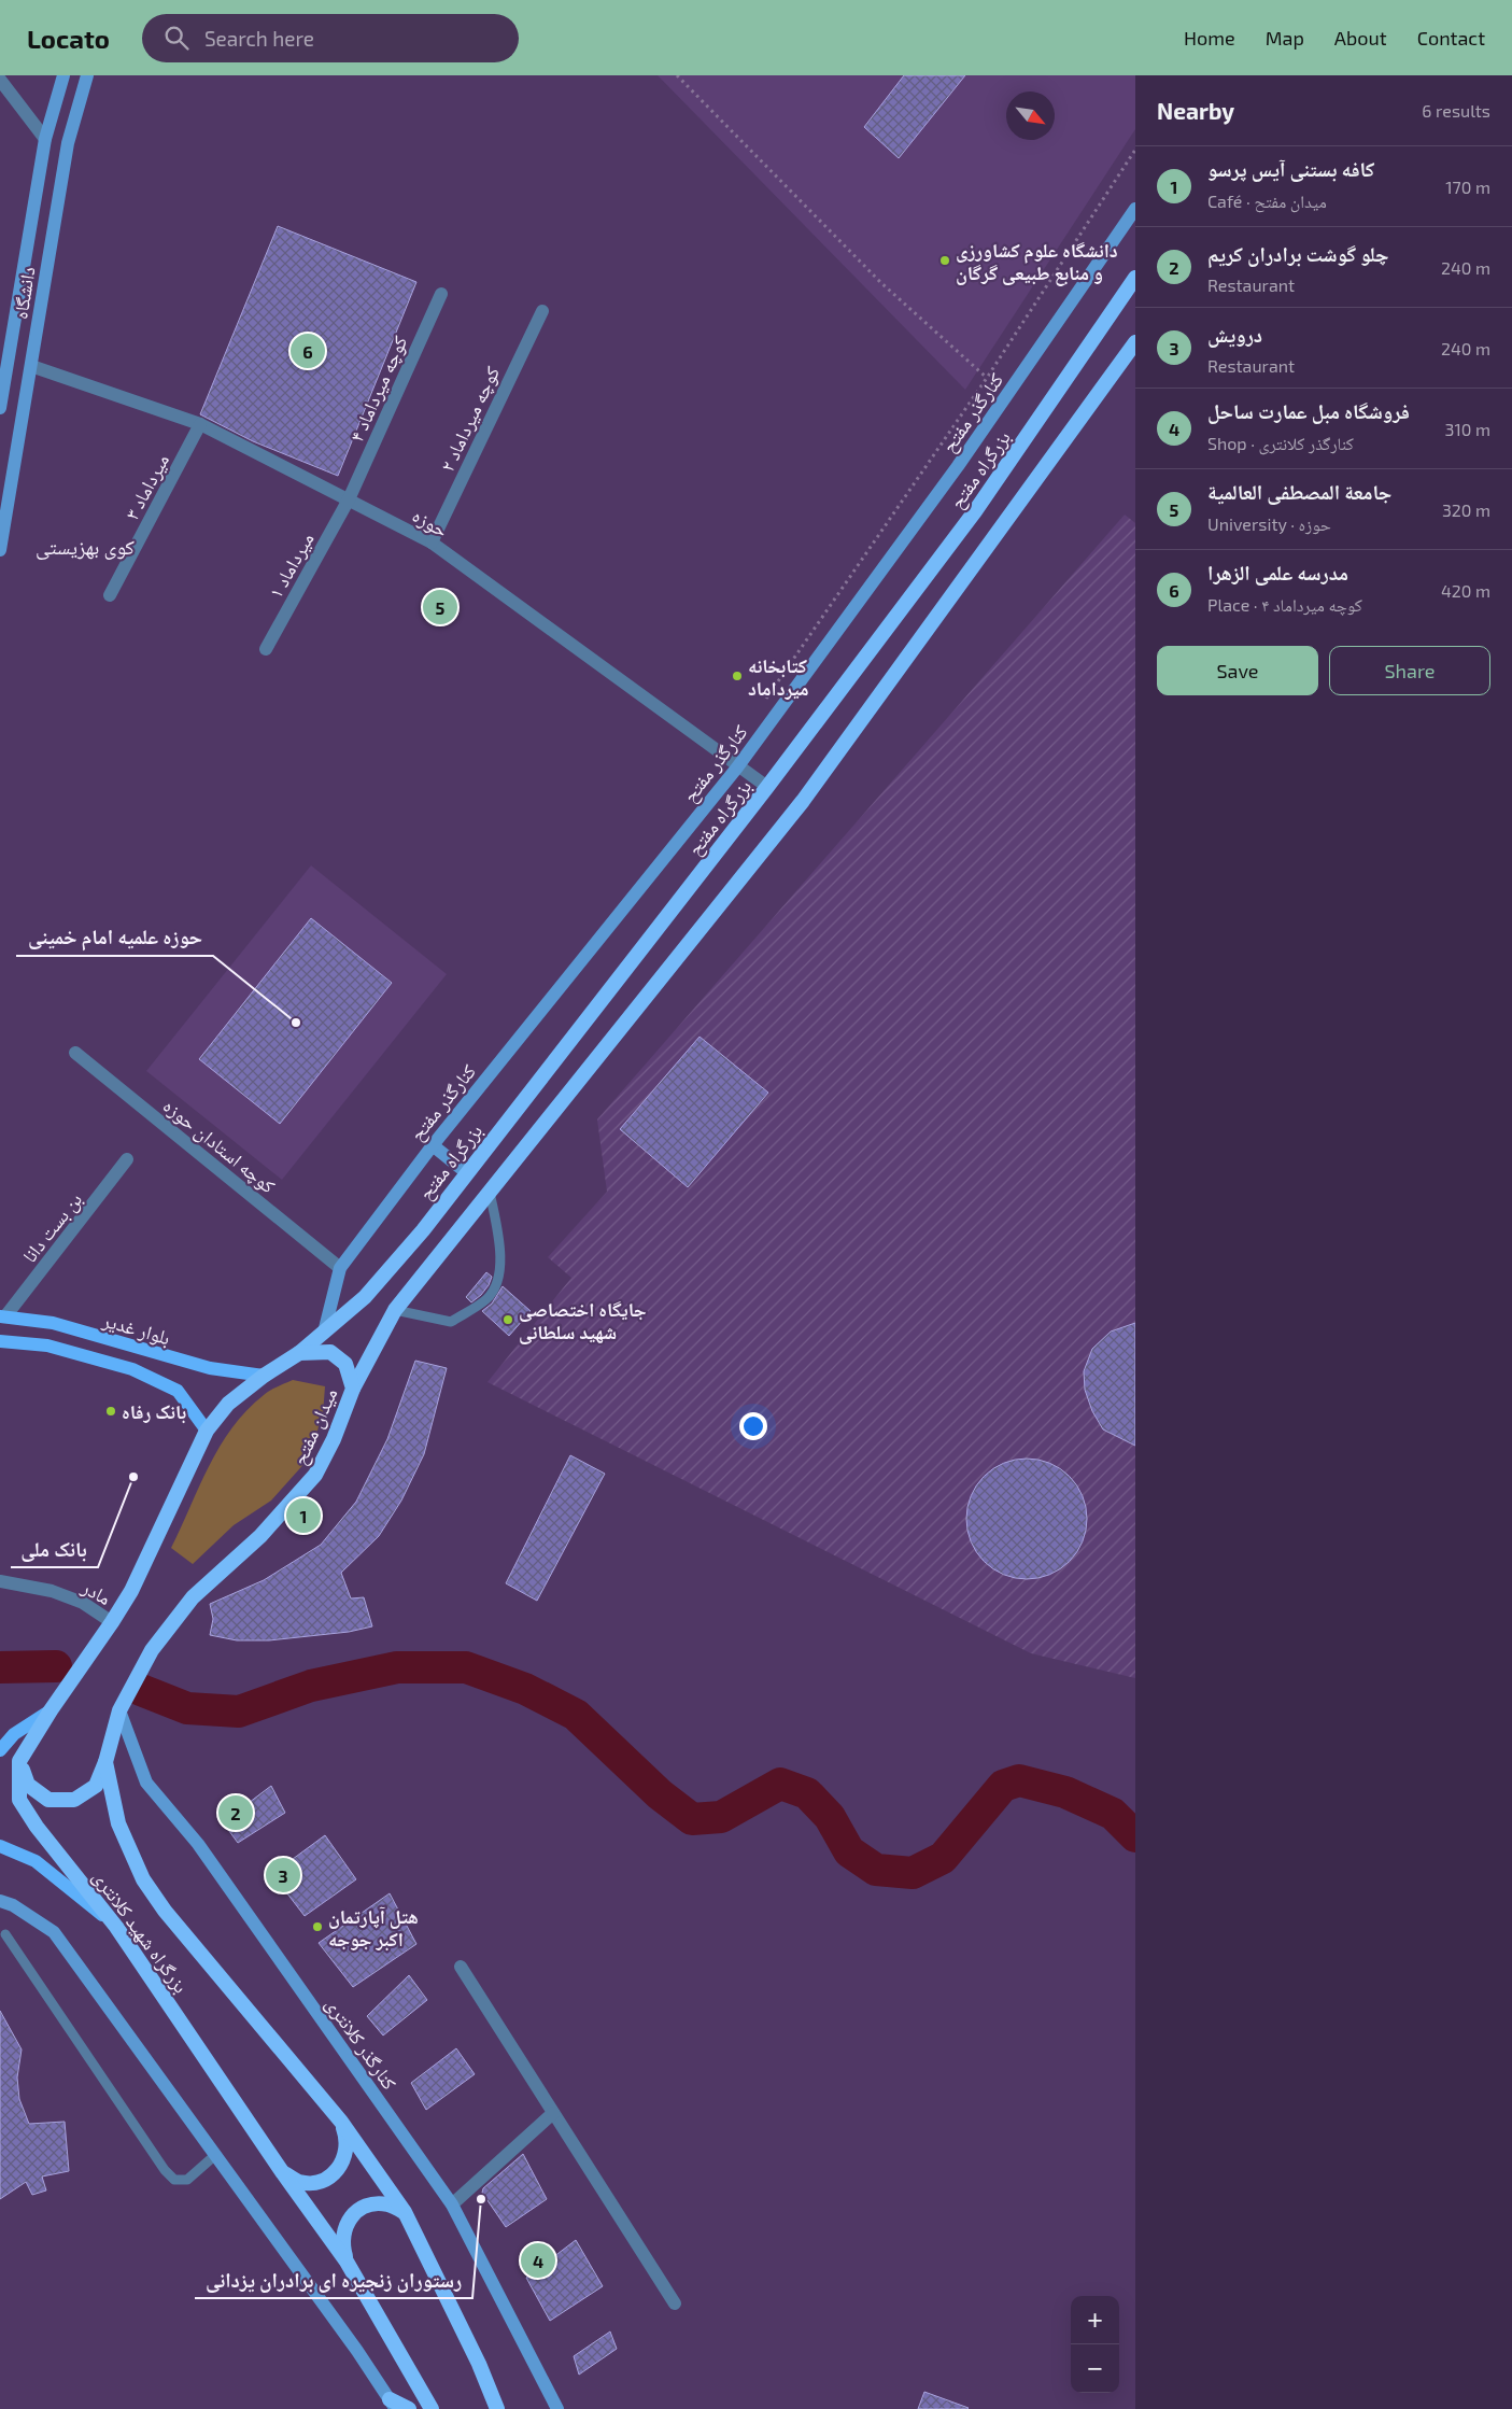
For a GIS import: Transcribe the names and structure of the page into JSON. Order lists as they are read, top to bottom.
{
  "streets": {
    "highway": ["بزرگراه مفتح", "میدان مفتح", "بزرگراه شهید کلانتری"],
    "main road": [
      "دانشگاه",
      "کنارگذر مفتح",
      "بلوار غدیر",
      "کنارگذر کلانتری"
    ],
    "street": [
      "کوچه میرداماد ۴",
      "کوچه میرداماد ۲",
      "۳ میرداماد",
      "حوزه",
      "۱ میرداماد",
      "کوچه استادان حوزه",
      "بن بست دانا",
      "مادر"
    ]
  },
  "crossings": [
    ["دانشگاه", "حوزه"],
    ["کوچه میرداماد ۴", "حوزه"],
    ["کوچه میرداماد ۴", "۱ میرداماد"],
    ["کنارگذر مفتح", "بزرگراه مفتح"],
    ["کنارگذر مفتح", "حوزه"],
    ["کنارگذر مفتح", "کوچه استادان حوزه"],
    ["کوچه میرداماد ۲", "حوزه"],
    ["بزرگراه مفتح", "حوزه"],
    ["بزرگراه مفتح", "میدان مفتح"],
    ["۳ میرداماد", "حوزه"],
    ["حوزه", "۱ میرداماد"],
    ["بن بست دانا", "بلوار غدیر"],
    ["میدان مفتح", "بزرگراه شهید کلانتری"],
    ["بزرگراه شهید کلانتری", "کنارگذر کلانتری"]
  ],
  "districts": ["کوی بهزیستی"],
  "places": [
    "دانشگاه علوم کشاورزی و منابع طبیعی گرگان",
    "کتابخانه میرداماد",
    "حوزه علمیه امام خمینی",
    "جایگاه اختصاصی شهید سلطانی",
    "بانک رفاه",
    "بانک ملی",
    "هتل آپارتمان اکبر جوجه",
    "رستوران زنجیره ای برادران یزدانی"
  ],
  "north": "bottom right",
  "page": {
    "header": "Locato",
    "search": "Search here",
    "nav": [
      "Home",
      "Map",
      "About",
      "Contact"
    ],
    "heading": ["Nearby", "6 results"],
    "list": [
      {
        "mark": "1",
        "name": "کافه بستنی آیس پرسو",
        "note": "Café · میدان مفتح",
        "value": "170 m"
      },
      {
        "mark": "2",
        "name": "چلو گوشت برادران کریم",
        "note": "Restaurant",
        "value": "240 m"
      },
      {
        "mark": "3",
        "name": "درویش",
        "note": "Restaurant",
        "value": "240 m"
      },
      {
        "mark": "4",
        "name": "فروشگاه مبل عمارت ساحل",
        "note": "Shop · کنارگذر کلانتری",
        "value": "310 m"
      },
      {
        "mark": "5",
        "name": "جامعة المصطفی العالمیة",
        "note": "University · حوزه",
        "value": "320 m"
      },
      {
        "mark": "6",
        "name": "مدرسه علمی الزهرا",
        "note": "Place · کوچه میرداماد ۴",
        "value": "420 m"
      }
    ],
    "pins": [
      "6",
      "5",
      "1",
      "2",
      "3",
      "4"
    ],
    "buttons": ["Save", "Share"],
    "map_buttons": ["+", "−"]
  }
}
